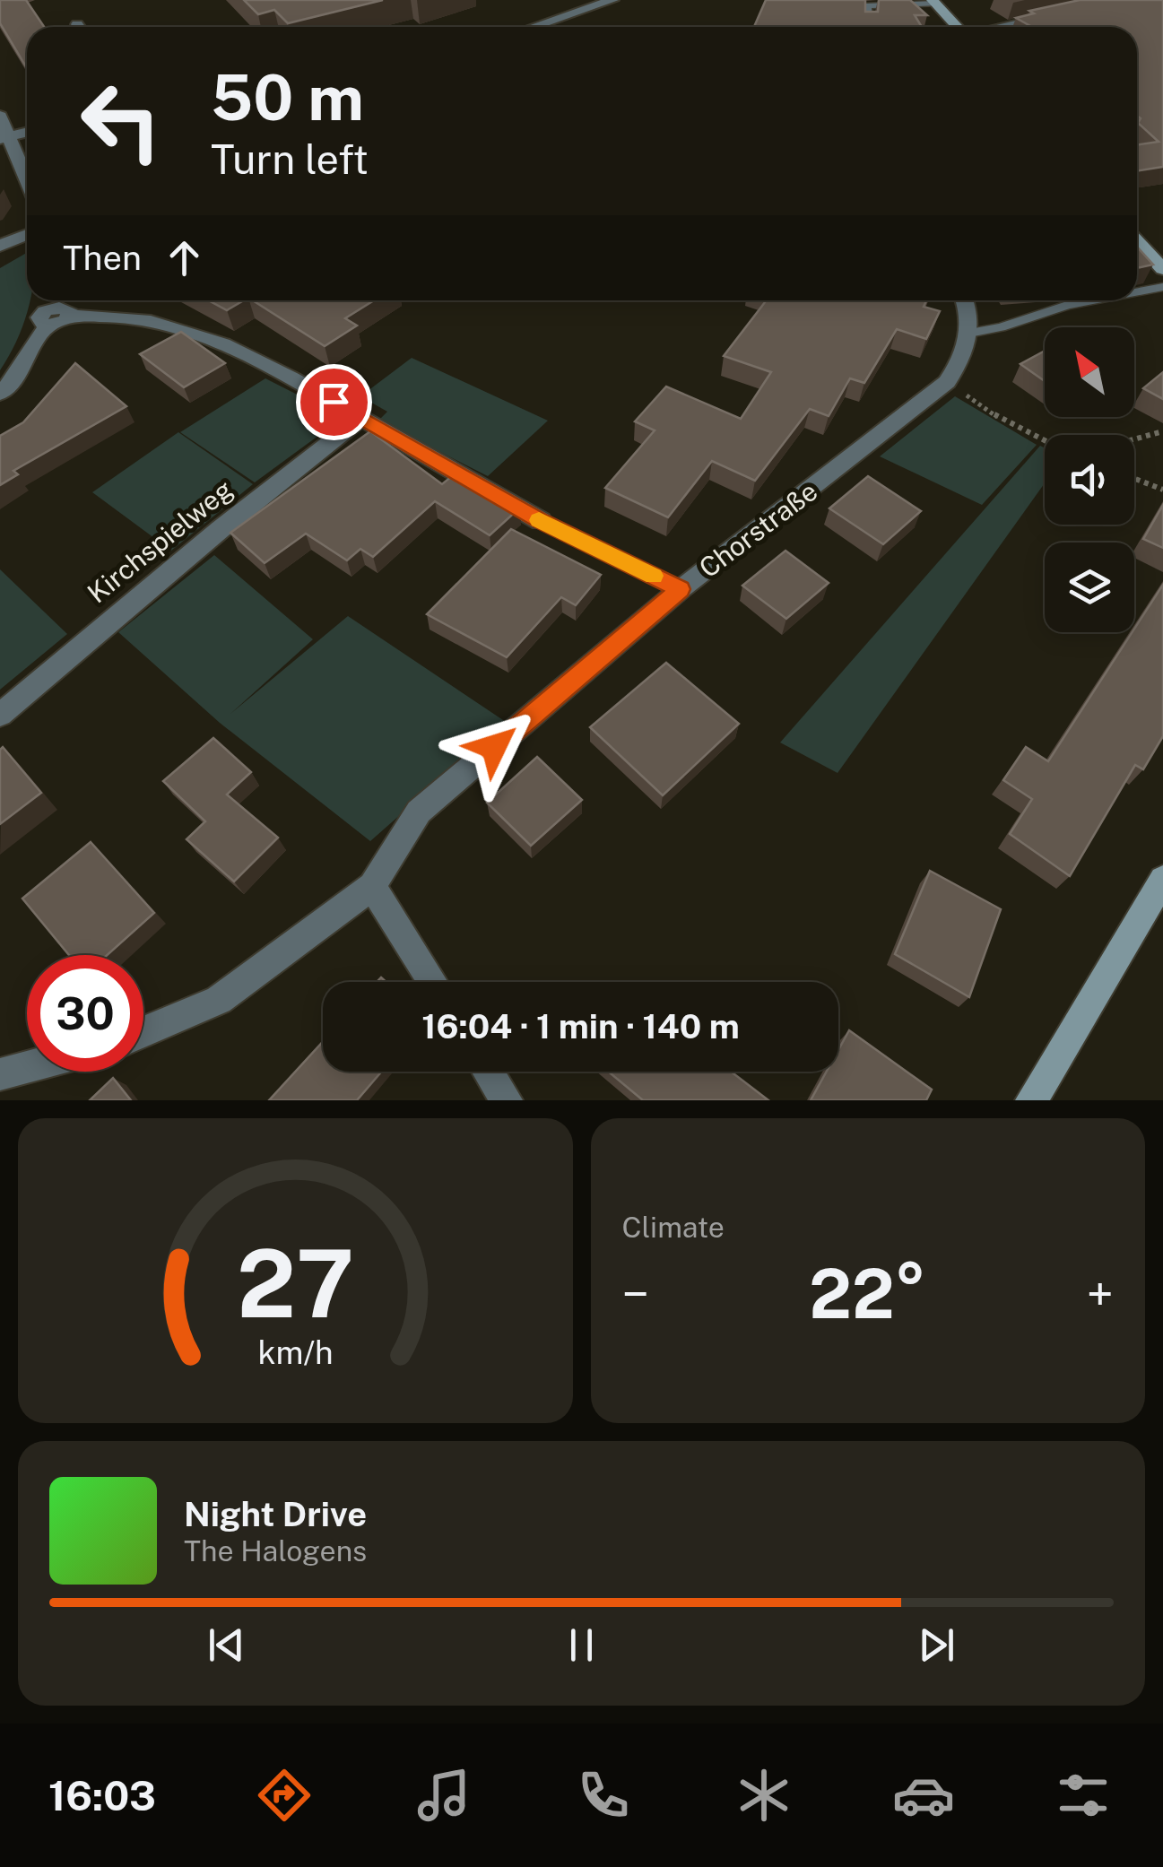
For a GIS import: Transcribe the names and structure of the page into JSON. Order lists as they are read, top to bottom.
{
  "streets": {
    "street": ["Chorstraße", "Kirchspielweg"]
  },
  "north": "top left",
  "page": {
    "turn": ["50 m", "Turn left"],
    "then": "Then",
    "limit": "30",
    "trip": "16:04 · 1 min · 140 m",
    "tile": "Climate",
    "heat": ["−", "22°", "+"],
    "song": ["Night Drive", "The Halogens"],
    "tabs": "16:03",
    "gauge": ["27", "km/h"]
  }
}
